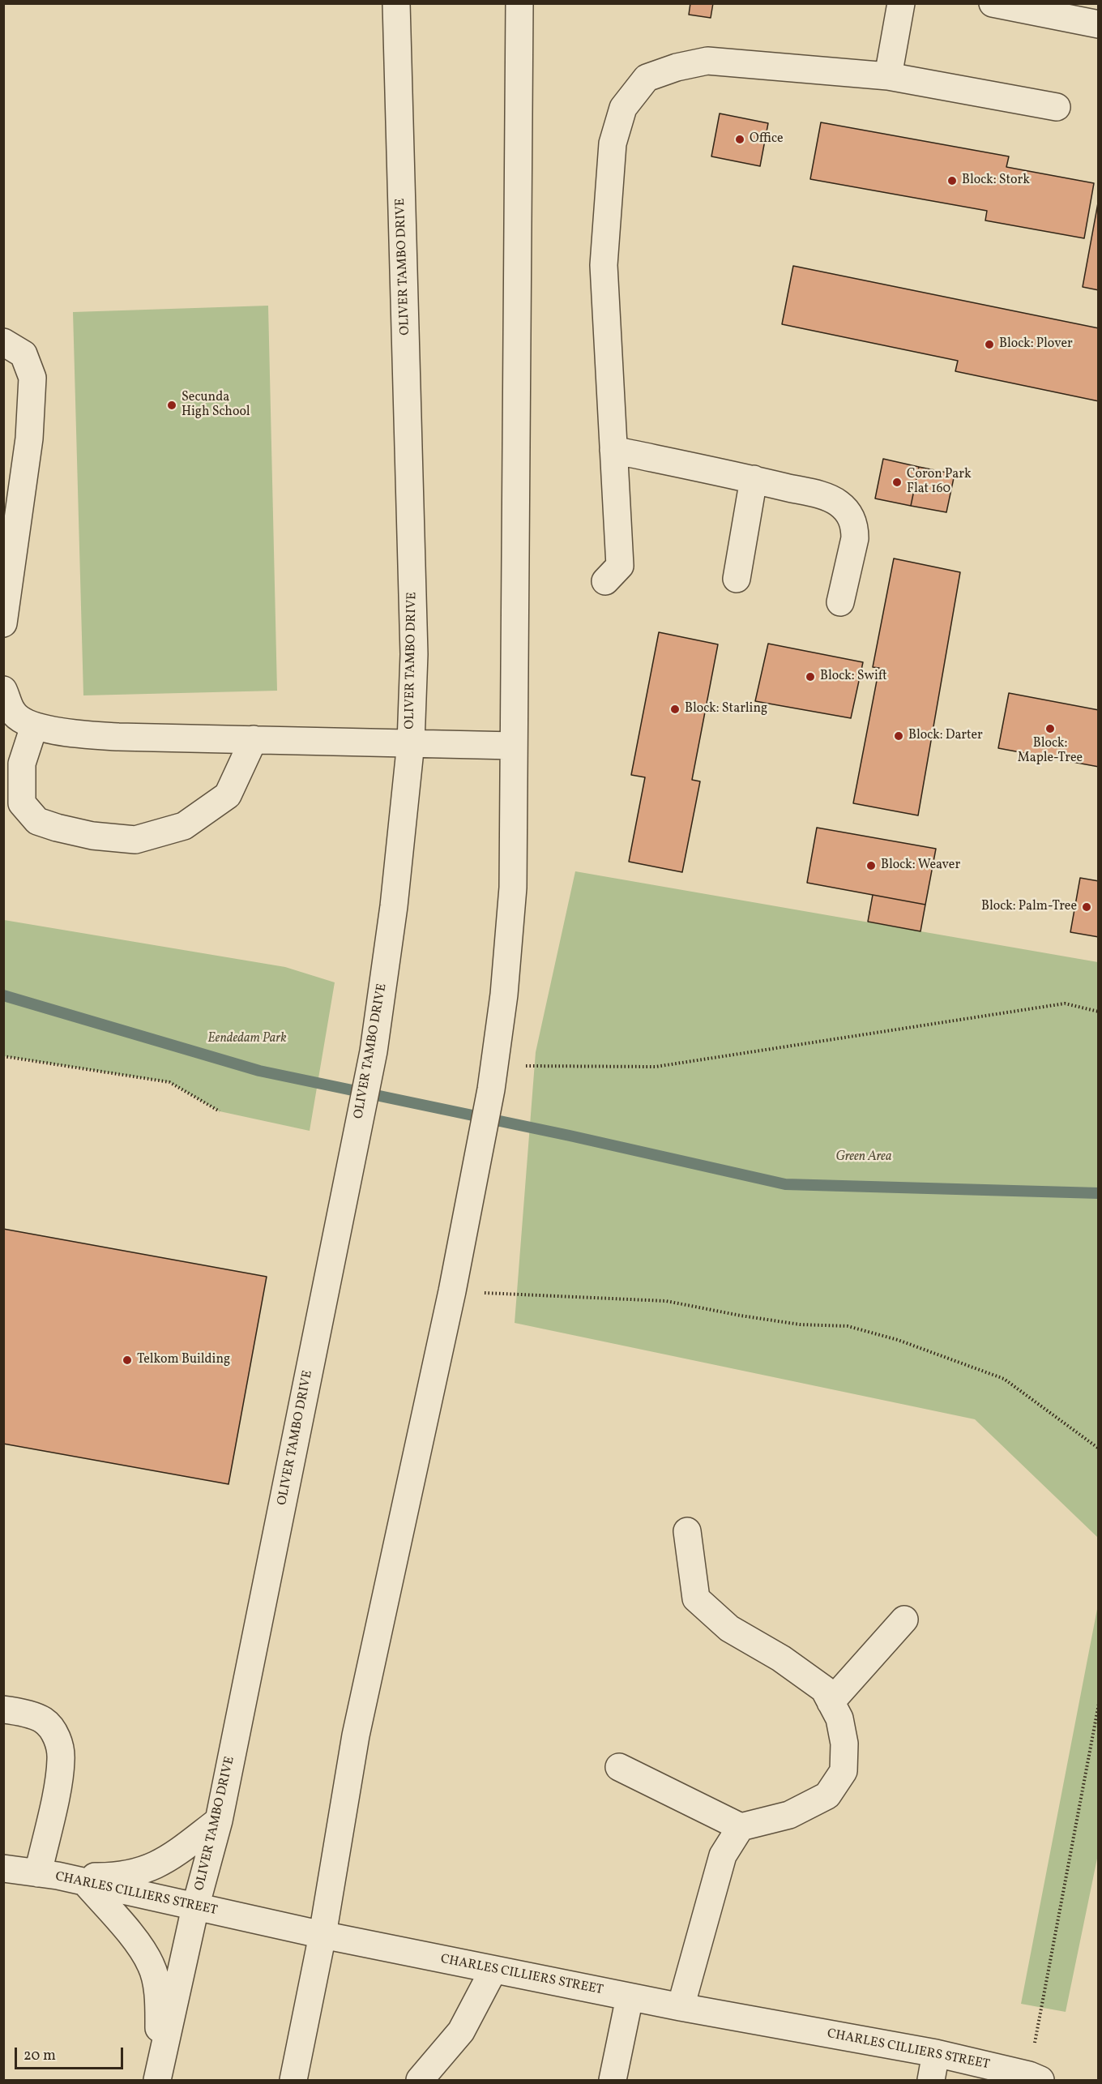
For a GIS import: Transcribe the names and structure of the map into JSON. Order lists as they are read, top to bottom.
{
  "streets": {
    "street": ["OLIVER TAMBO DRIVE", "CHARLES CILLIERS STREET"]
  },
  "crossings": [
    ["OLIVER TAMBO DRIVE", "CHARLES CILLIERS STREET"]
  ],
  "parks": ["Eendedam Park", "Green Area"],
  "places": [
    "Office",
    "Block: Stork",
    "Block: Plover",
    "Secunda High School",
    "Coron Park Flat 160",
    "Block: Swift",
    "Block: Starling",
    "Block: Maple-Tree",
    "Block: Darter",
    "Block: Weaver",
    "Block: Palm-Tree",
    "Telkom Building"
  ],
  "scale_bar": "20 m"
}
